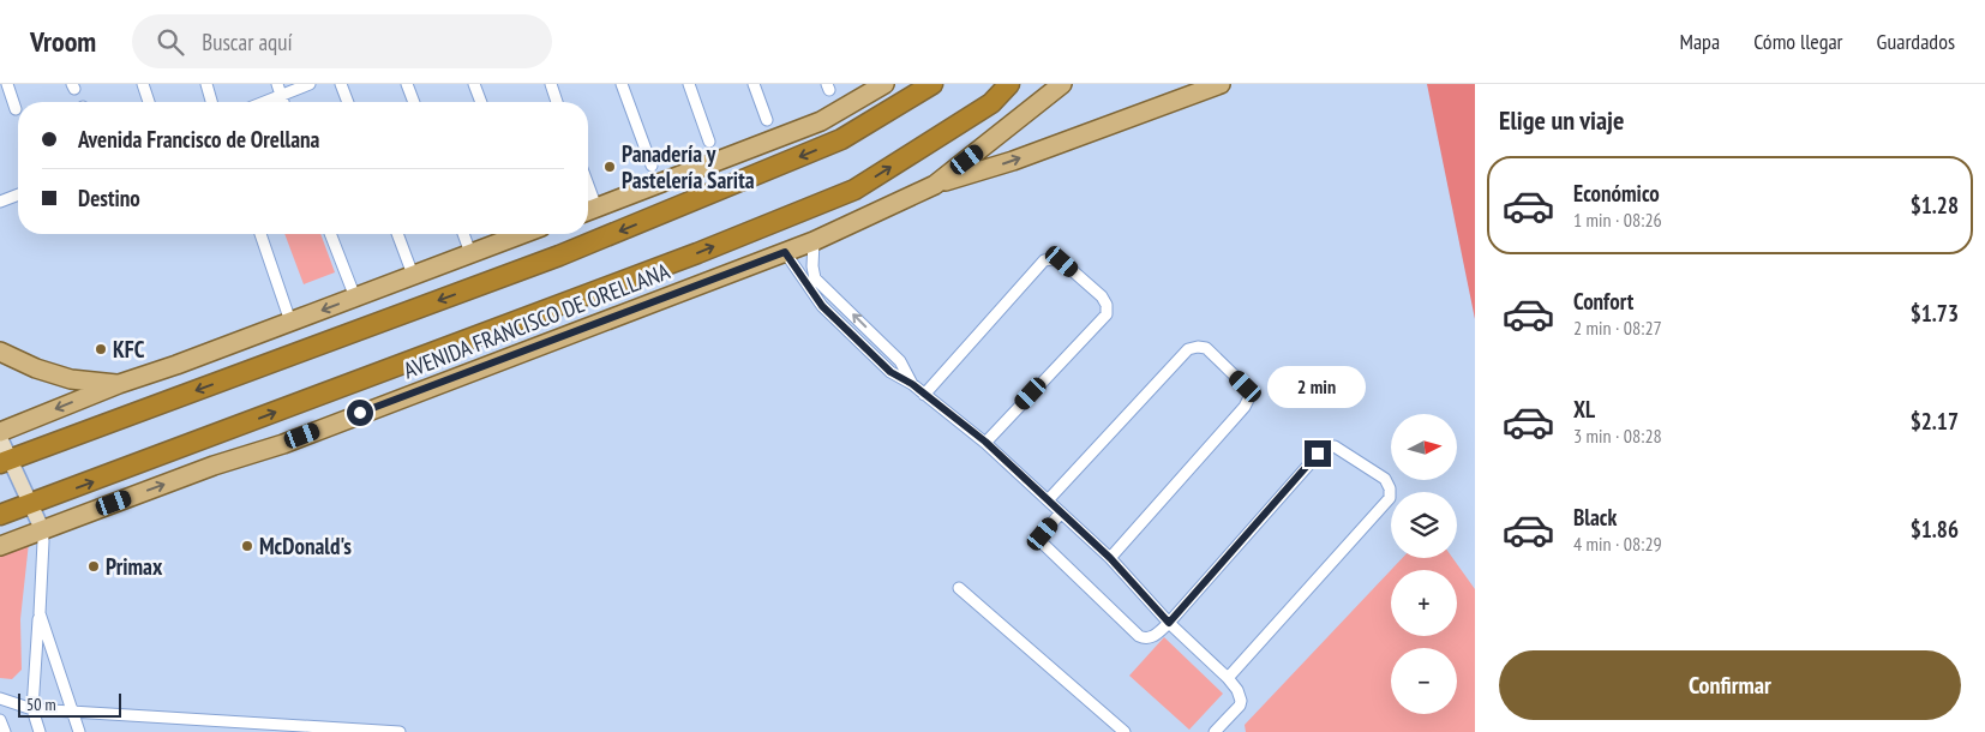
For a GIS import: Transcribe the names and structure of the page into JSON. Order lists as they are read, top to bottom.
{
  "streets": {
    "highway": ["AVENIDA FRANCISCO DE ORELLANA"]
  },
  "places": [
    "Panadería y Pastelería Sarita",
    "KFC",
    "McDonald's",
    "Primax"
  ],
  "scale_bar": "50 m",
  "north": "right",
  "page": {
    "header": "Vroom",
    "search": "Buscar aquí",
    "nav": ["Mapa", "Cómo llegar", "Guardados"],
    "heading": "Elige un viaje",
    "banner": ["Avenida Francisco de Orellana", "Destino"],
    "list": [
      {
        "name": "Económico",
        "note": "1 min · 08:26",
        "value": "$1.28"
      },
      {
        "name": "Confort",
        "note": "2 min · 08:27",
        "value": "$1.73"
      },
      {
        "name": "XL",
        "note": "3 min · 08:28",
        "value": "$2.17"
      },
      {
        "name": "Black",
        "note": "4 min · 08:29",
        "value": "$1.86"
      }
    ],
    "bubble": "2 min",
    "map_buttons": ["+", "−"],
    "buttons": "Confirmar",
    "scale": "50 m"
  }
}
